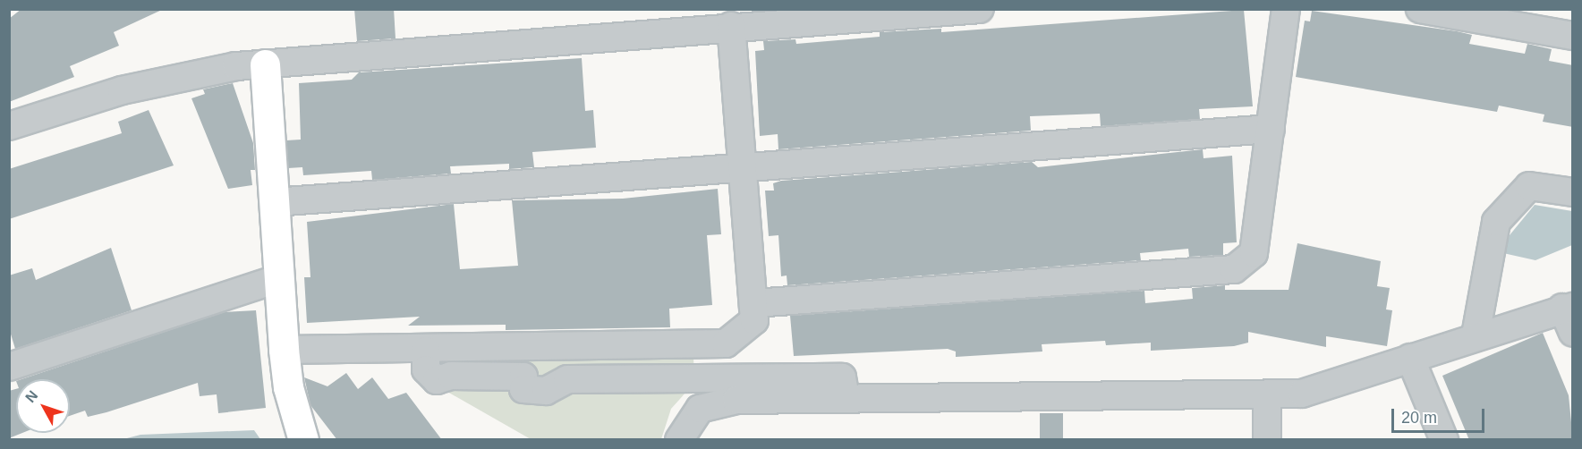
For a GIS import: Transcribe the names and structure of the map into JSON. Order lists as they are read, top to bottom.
{
  "scale_bar": "20 m",
  "north": "top left"
}
